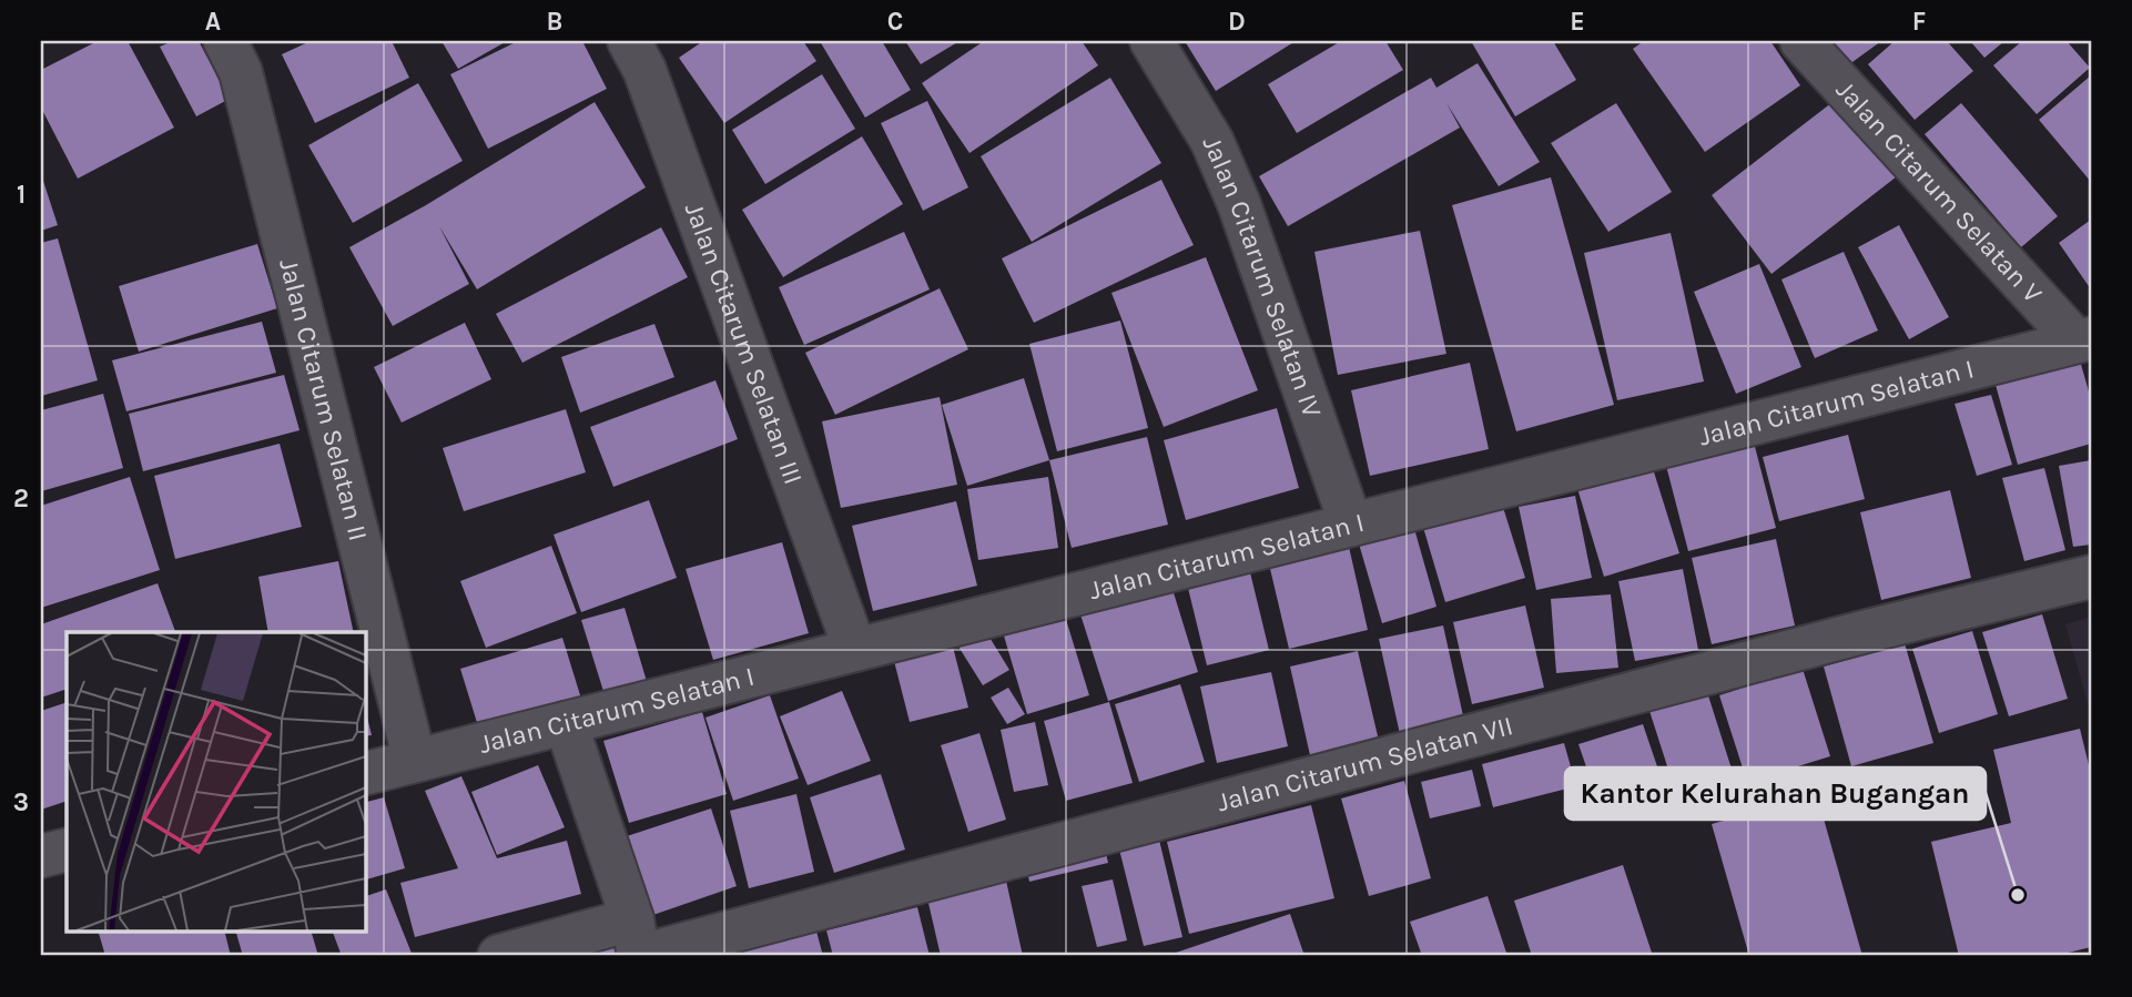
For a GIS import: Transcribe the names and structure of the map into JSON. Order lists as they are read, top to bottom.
{
  "streets": {
    "street": [
      "Jalan Citarum Selatan V",
      "Jalan Citarum Selatan IV",
      "Jalan Citarum Selatan III",
      "Jalan Citarum Selatan II",
      "Jalan Citarum Selatan I",
      "Jalan Citarum Selatan VII"
    ]
  },
  "crossings": [
    ["Jalan Citarum Selatan V", "Jalan Citarum Selatan I"],
    ["Jalan Citarum Selatan IV", "Jalan Citarum Selatan I"],
    ["Jalan Citarum Selatan III", "Jalan Citarum Selatan I"],
    ["Jalan Citarum Selatan II", "Jalan Citarum Selatan I"]
  ],
  "places": ["Kantor Kelurahan Bugangan"],
  "grid": {
    "columns": [
      "A",
      "B",
      "C",
      "D",
      "E",
      "F"
    ],
    "rows": ["1", "2", "3"]
  }
}
